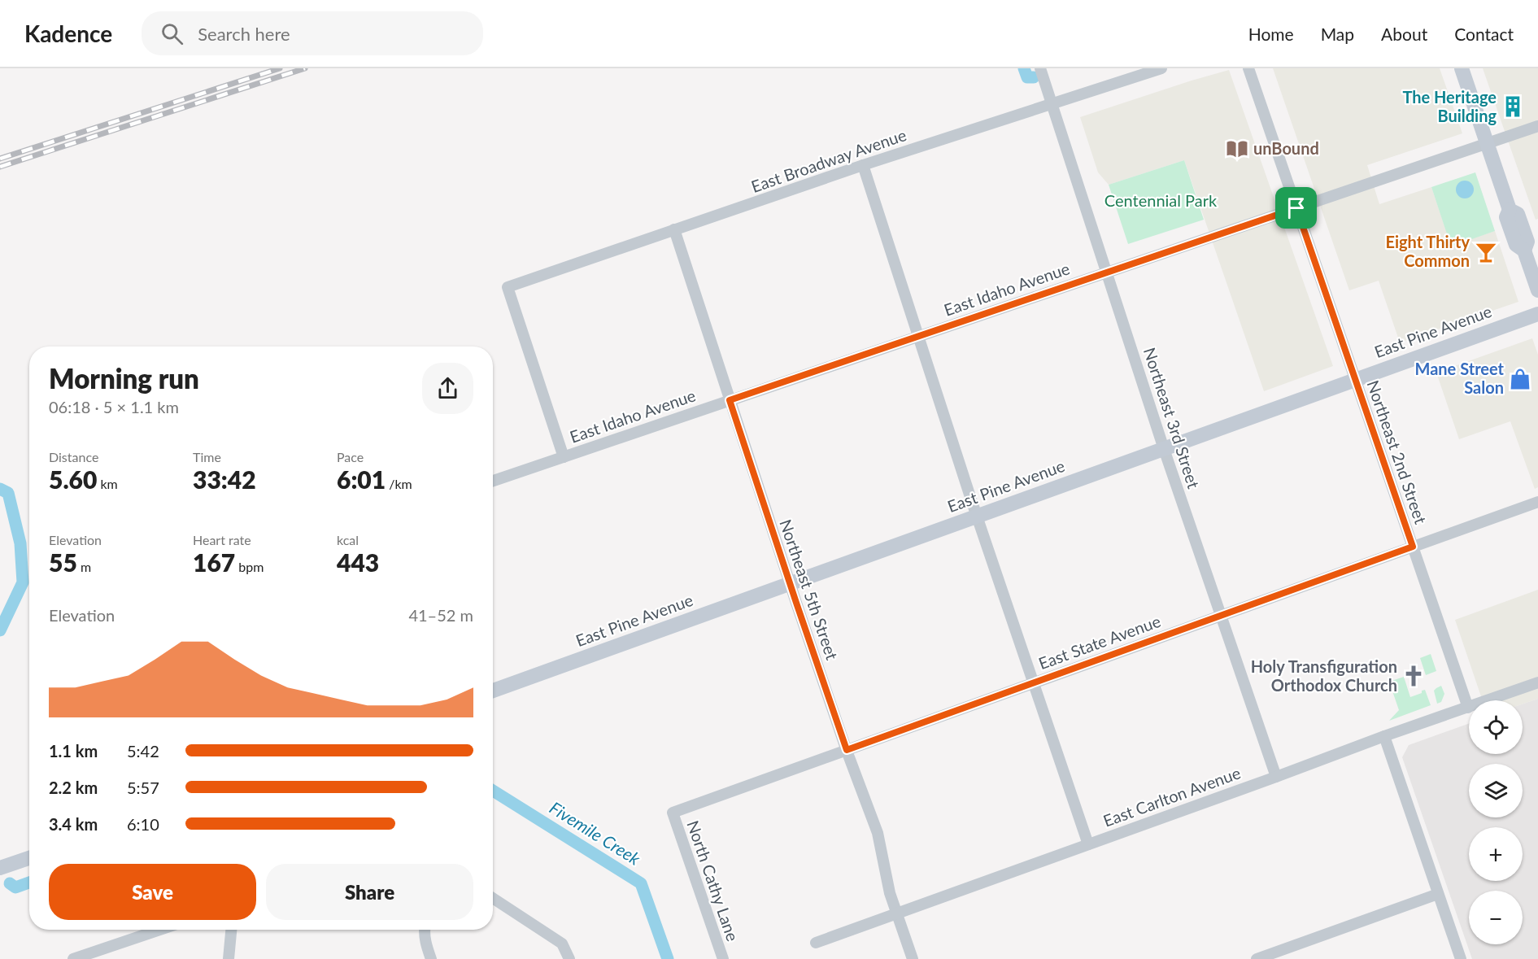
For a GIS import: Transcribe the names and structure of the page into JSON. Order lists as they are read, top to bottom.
{
  "streets": {
    "street": [
      "East Broadway Avenue",
      "East Idaho Avenue",
      "East Pine Avenue",
      "Northeast 3rd Street",
      "Northeast 2nd Street",
      "Northeast 5th Street",
      "East State Avenue",
      "East Carlton Avenue",
      "North Cathy Lane"
    ]
  },
  "crossings": [
    ["East Broadway Avenue", "East Idaho Avenue"],
    ["East Broadway Avenue", "Northeast 3rd Street"],
    ["East Broadway Avenue", "Northeast 5th Street"],
    ["East Idaho Avenue", "Northeast 3rd Street"],
    ["East Idaho Avenue", "Northeast 2nd Street"],
    ["East Idaho Avenue", "Northeast 5th Street"],
    ["East Pine Avenue", "Northeast 3rd Street"],
    ["East Pine Avenue", "Northeast 2nd Street"],
    ["East Pine Avenue", "Northeast 5th Street"],
    ["Northeast 3rd Street", "East State Avenue"],
    ["Northeast 3rd Street", "East Carlton Avenue"],
    ["Northeast 2nd Street", "East State Avenue"],
    ["Northeast 2nd Street", "East Carlton Avenue"],
    ["Northeast 5th Street", "East State Avenue"],
    ["Northeast 5th Street", "East Carlton Avenue"],
    ["East State Avenue", "North Cathy Lane"]
  ],
  "water": ["Fivemile Creek"],
  "parks": ["Centennial Park"],
  "places": {
    "building": ["The Heritage Building"],
    "library": ["unBound"],
    "bar": ["Eight Thirty Common"],
    "shop": ["Mane Street Salon"],
    "church": ["Holy Transfiguration Orthodox Church"]
  },
  "page": {
    "header": "Kadence",
    "search": "Search here",
    "nav": [
      "Home",
      "Map",
      "About",
      "Contact"
    ],
    "heading": ["Morning run", "06:18 · 5 × 1.1 km"],
    "stats": [
      ["Distance", "5.60 km"],
      ["Time", "33:42"],
      ["Pace", "6:01 /km"],
      ["Elevation", "55 m"],
      ["Heart rate", "167 bpm"],
      ["kcal", "443"]
    ],
    "chart": ["Elevation", "41–52 m"],
    "map_buttons": ["+", "−"],
    "list": [
      {
        "name": "1.1 km",
        "note": "5:42"
      },
      {
        "name": "2.2 km",
        "note": "5:57"
      },
      {
        "name": "3.4 km",
        "note": "6:10"
      }
    ],
    "buttons": ["Save", "Share"]
  }
}
